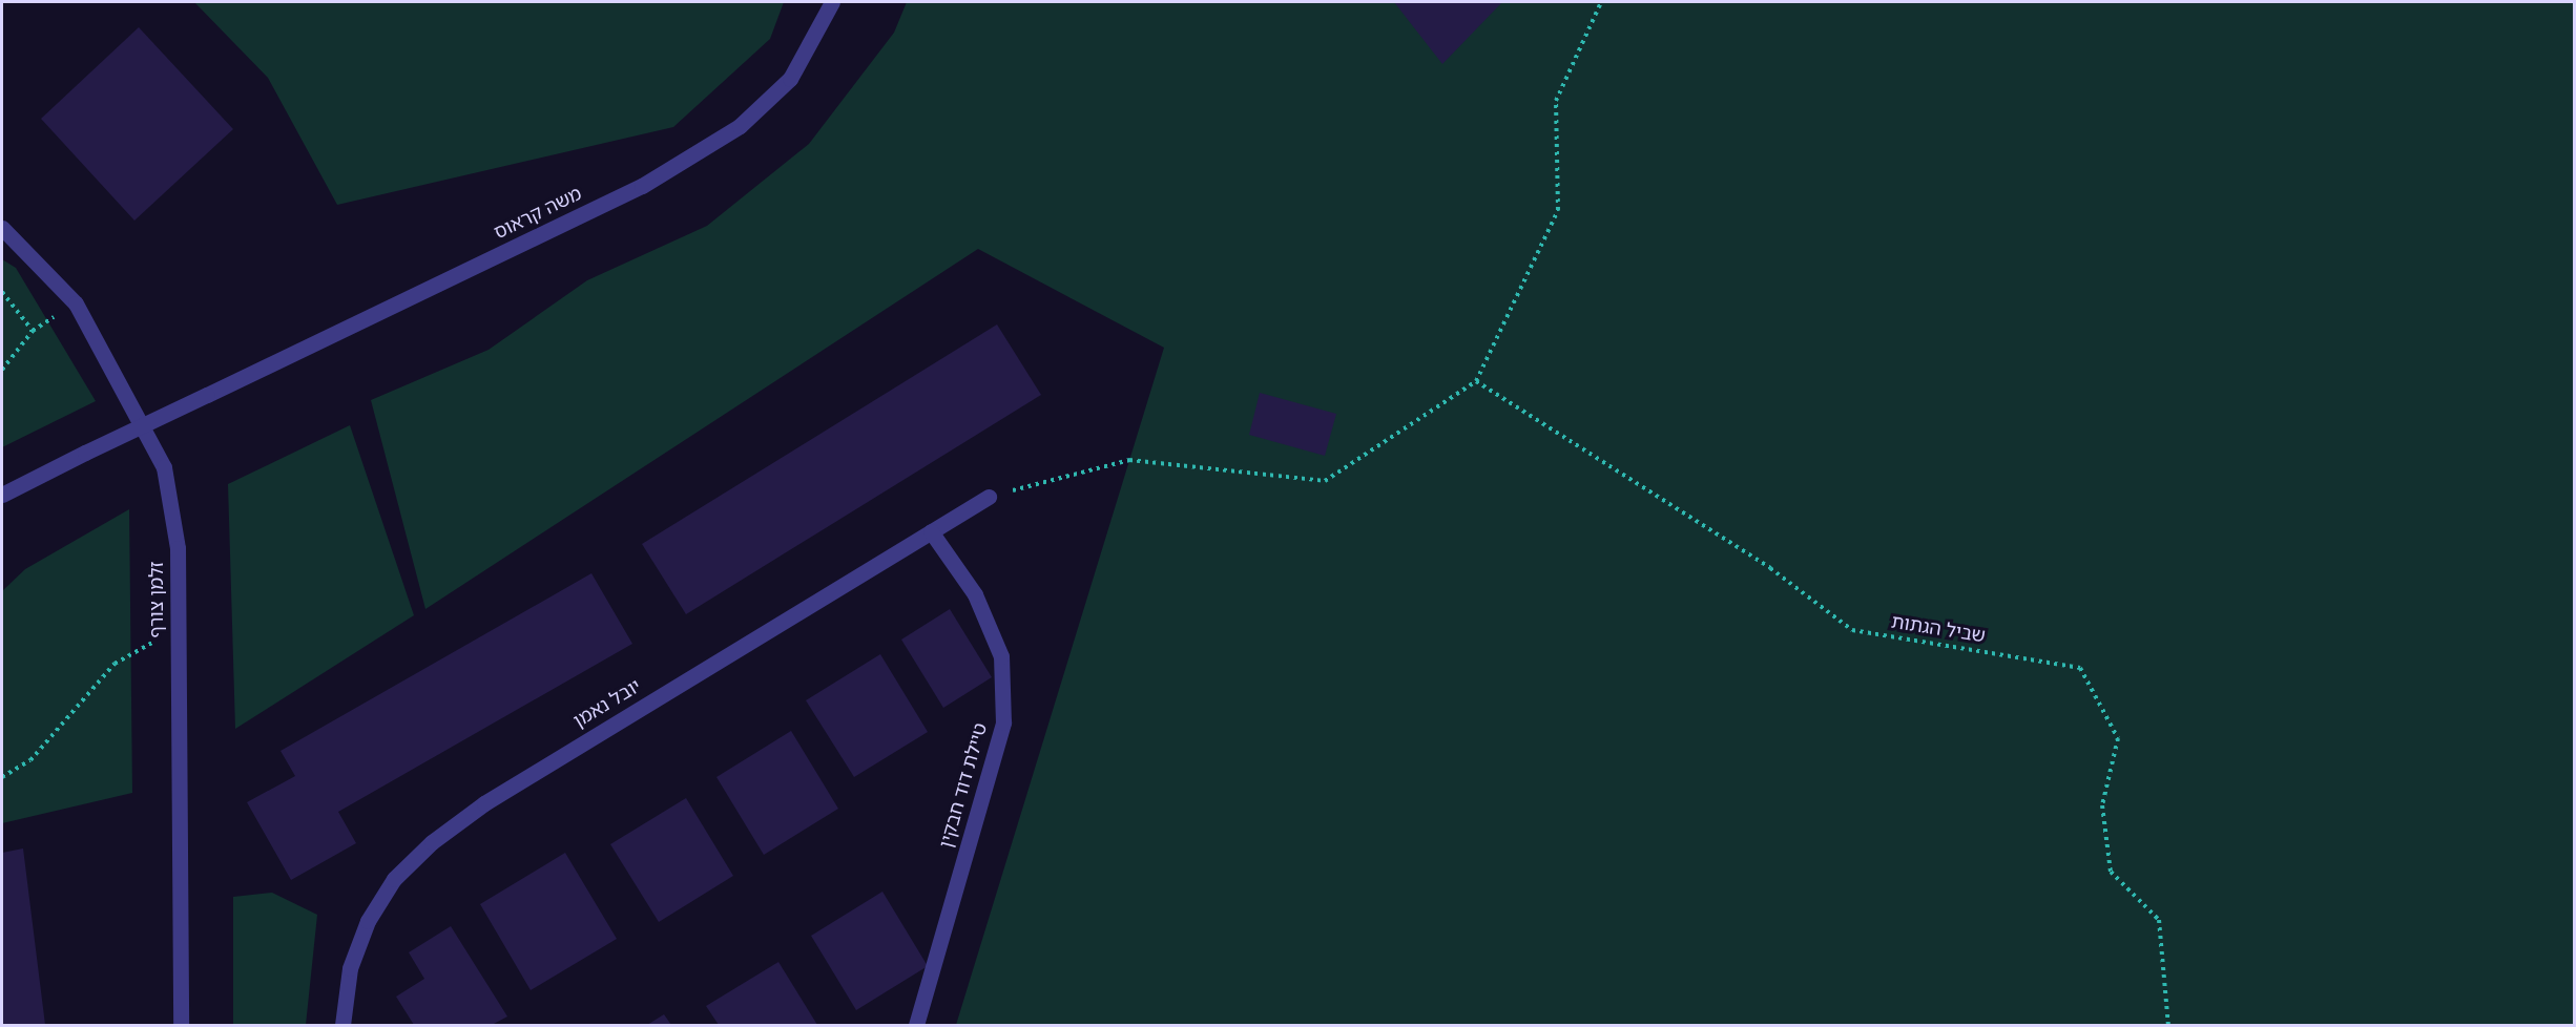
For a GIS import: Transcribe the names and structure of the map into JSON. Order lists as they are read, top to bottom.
{
  "streets": {
    "street": [
      "משה קראוס",
      "זלמן צורף",
      "יובל נאמן",
      "טיילת דוד חבקין"
    ],
    "path": ["שביל הגתות"]
  },
  "crossings": [
    ["יובל נאמן", "טיילת דוד חבקין"]
  ]
}
